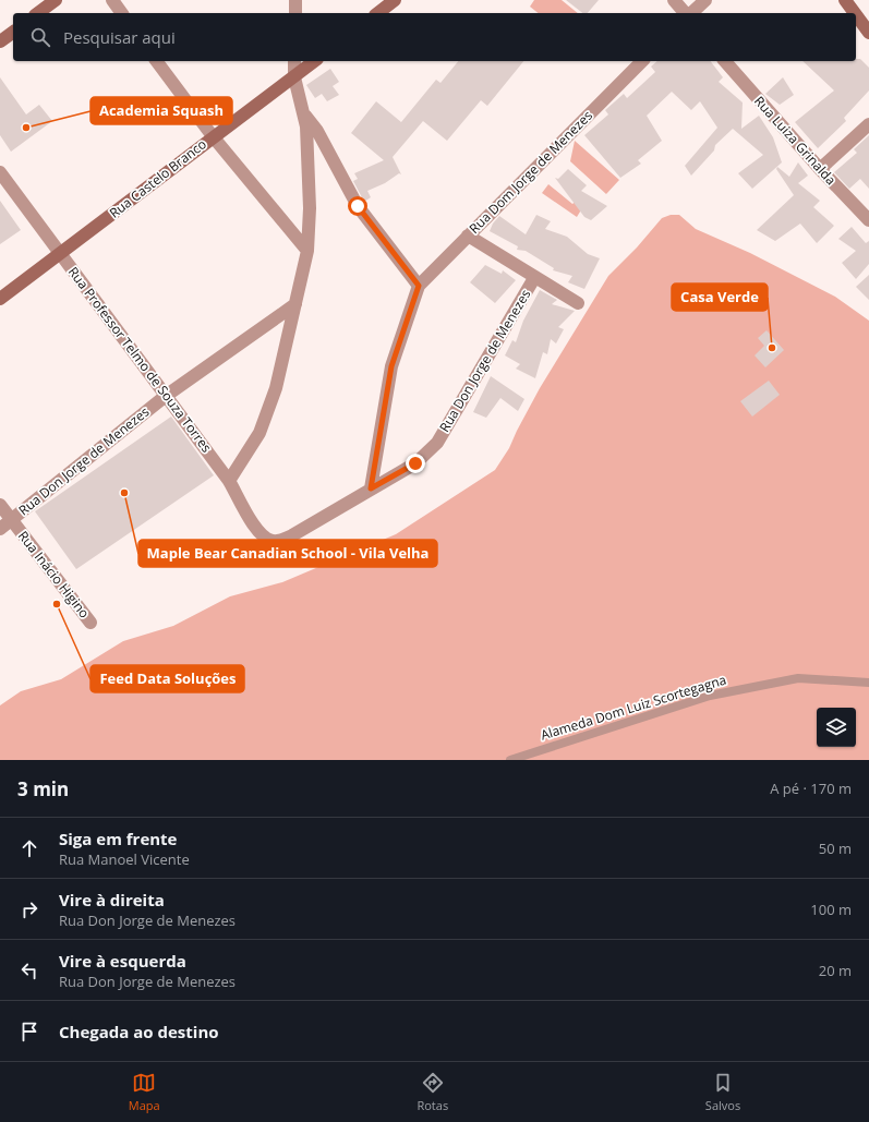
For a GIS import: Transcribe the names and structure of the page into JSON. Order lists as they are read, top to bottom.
{
  "streets": {
    "main road": ["Rua Castelo Branco"],
    "street": [
      "Rua Luiza Grinalda",
      "Rua Dom Jorge de Menezes",
      "Rua Professor Telmo de Souza Torres",
      "Rua Don Jorge de Menezes",
      "Rua Inácio Higino"
    ],
    "lane": ["Alameda Dom Luiz Scortegagna"]
  },
  "crossings": [
    ["Rua Dom Jorge de Menezes", "Rua Don Jorge de Menezes"],
    ["Rua Castelo Branco", "Rua Professor Telmo de Souza Torres"],
    ["Rua Professor Telmo de Souza Torres", "Rua Don Jorge de Menezes"],
    ["Rua Don Jorge de Menezes", "Rua Inácio Higino"]
  ],
  "places": [
    "Academia Squash",
    "Casa Verde",
    "Maple Bear Canadian School - Vila Velha",
    "Feed Data Soluções"
  ],
  "page": {
    "search": "Pesquisar aqui",
    "heading": ["3 min", "A pé · 170 m"],
    "list": [
      ["Siga em frente", "Rua Manoel Vicente", "50 m"],
      ["Vire à direita", "Rua Don Jorge de Menezes", "100 m"],
      ["Vire à esquerda", "Rua Don Jorge de Menezes", "20 m"],
      "Chegada ao destino"
    ],
    "nav": ["Mapa", "Rotas", "Salvos"]
  }
}
